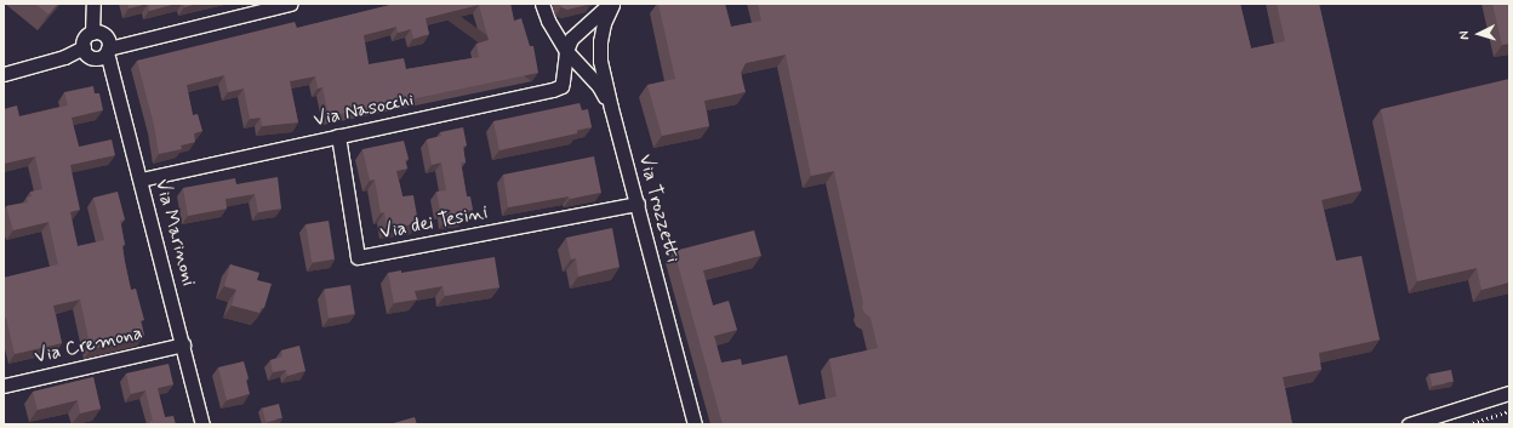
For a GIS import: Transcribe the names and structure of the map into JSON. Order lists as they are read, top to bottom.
{
  "streets": {
    "street": [
      "Via Nasocchi",
      "Via Trozzetti",
      "Via dei Tesini",
      "Via Marinoni",
      "Via Cremona"
    ]
  },
  "crossings": [
    ["Via Nasocchi", "Via Trozzetti"],
    ["Via Nasocchi", "Via dei Tesini"],
    ["Via Nasocchi", "Via Marinoni"],
    ["Via Trozzetti", "Via dei Tesini"],
    ["Via Marinoni", "Via Cremona"]
  ],
  "north": "left"
}
